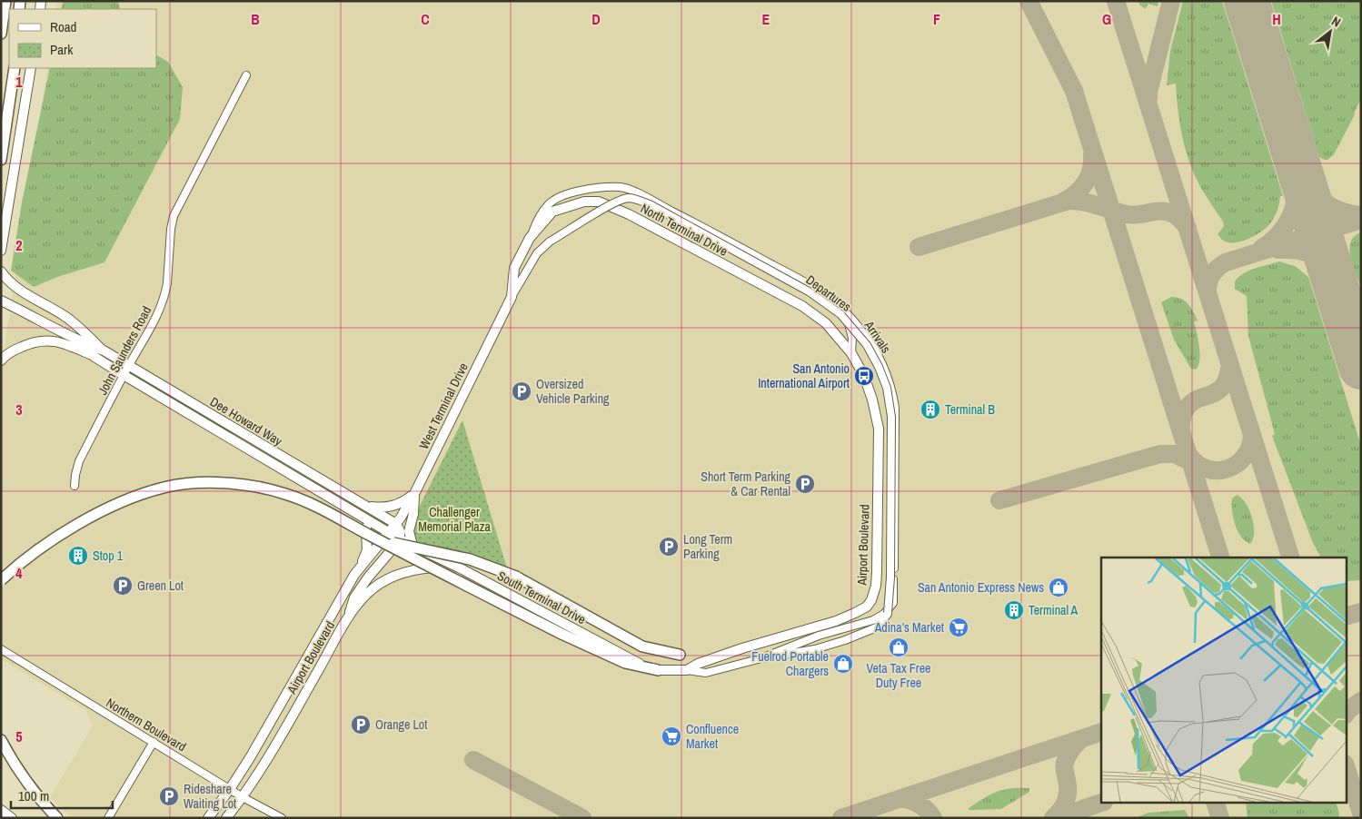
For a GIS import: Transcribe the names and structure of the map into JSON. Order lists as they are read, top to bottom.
{
  "streets": {
    "main road": [
      "North Terminal Drive",
      "West Terminal Drive",
      "Dee Howard Way",
      "Airport Boulevard",
      "South Terminal Drive"
    ],
    "street": [
      "Departures",
      "Arrivals",
      "John Saunders Road",
      "Northern Boulevard"
    ]
  },
  "crossings": [
    ["North Terminal Drive", "Departures"],
    ["North Terminal Drive", "Arrivals"],
    ["North Terminal Drive", "West Terminal Drive"],
    ["North Terminal Drive", "Airport Boulevard"],
    ["Departures", "Arrivals"],
    ["Departures", "West Terminal Drive"],
    ["John Saunders Road", "Dee Howard Way"],
    ["West Terminal Drive", "Dee Howard Way"],
    ["West Terminal Drive", "Airport Boulevard"],
    ["Dee Howard Way", "Airport Boulevard"],
    ["Dee Howard Way", "South Terminal Drive"],
    ["Airport Boulevard", "South Terminal Drive"],
    ["Airport Boulevard", "Northern Boulevard"]
  ],
  "parks": ["Challenger Memorial Plaza"],
  "places": {
    "bus stop": ["San Antonio International Airport"],
    "parking": [
      "Oversized Vehicle Parking",
      "Short Term Parking & Car Rental",
      "Long Term Parking",
      "Green Lot",
      "Orange Lot",
      "Rideshare Waiting Lot"
    ],
    "building": ["Terminal B", "Stop 1", "Terminal A"],
    "shop": ["San Antonio Express News", "Veta Tax Free Duty Free", "Fuelrod Portable Chargers"],
    "supermarket": ["Adina’s Market", "Confluence Market"]
  },
  "legend": ["Road", "Park"],
  "scale_bar": "100 m",
  "north": "top right",
  "grid": {
    "columns": [
      "B",
      "C",
      "D",
      "E",
      "F",
      "G",
      "H"
    ],
    "rows": [
      "1",
      "2",
      "3",
      "4",
      "5"
    ]
  }
}
